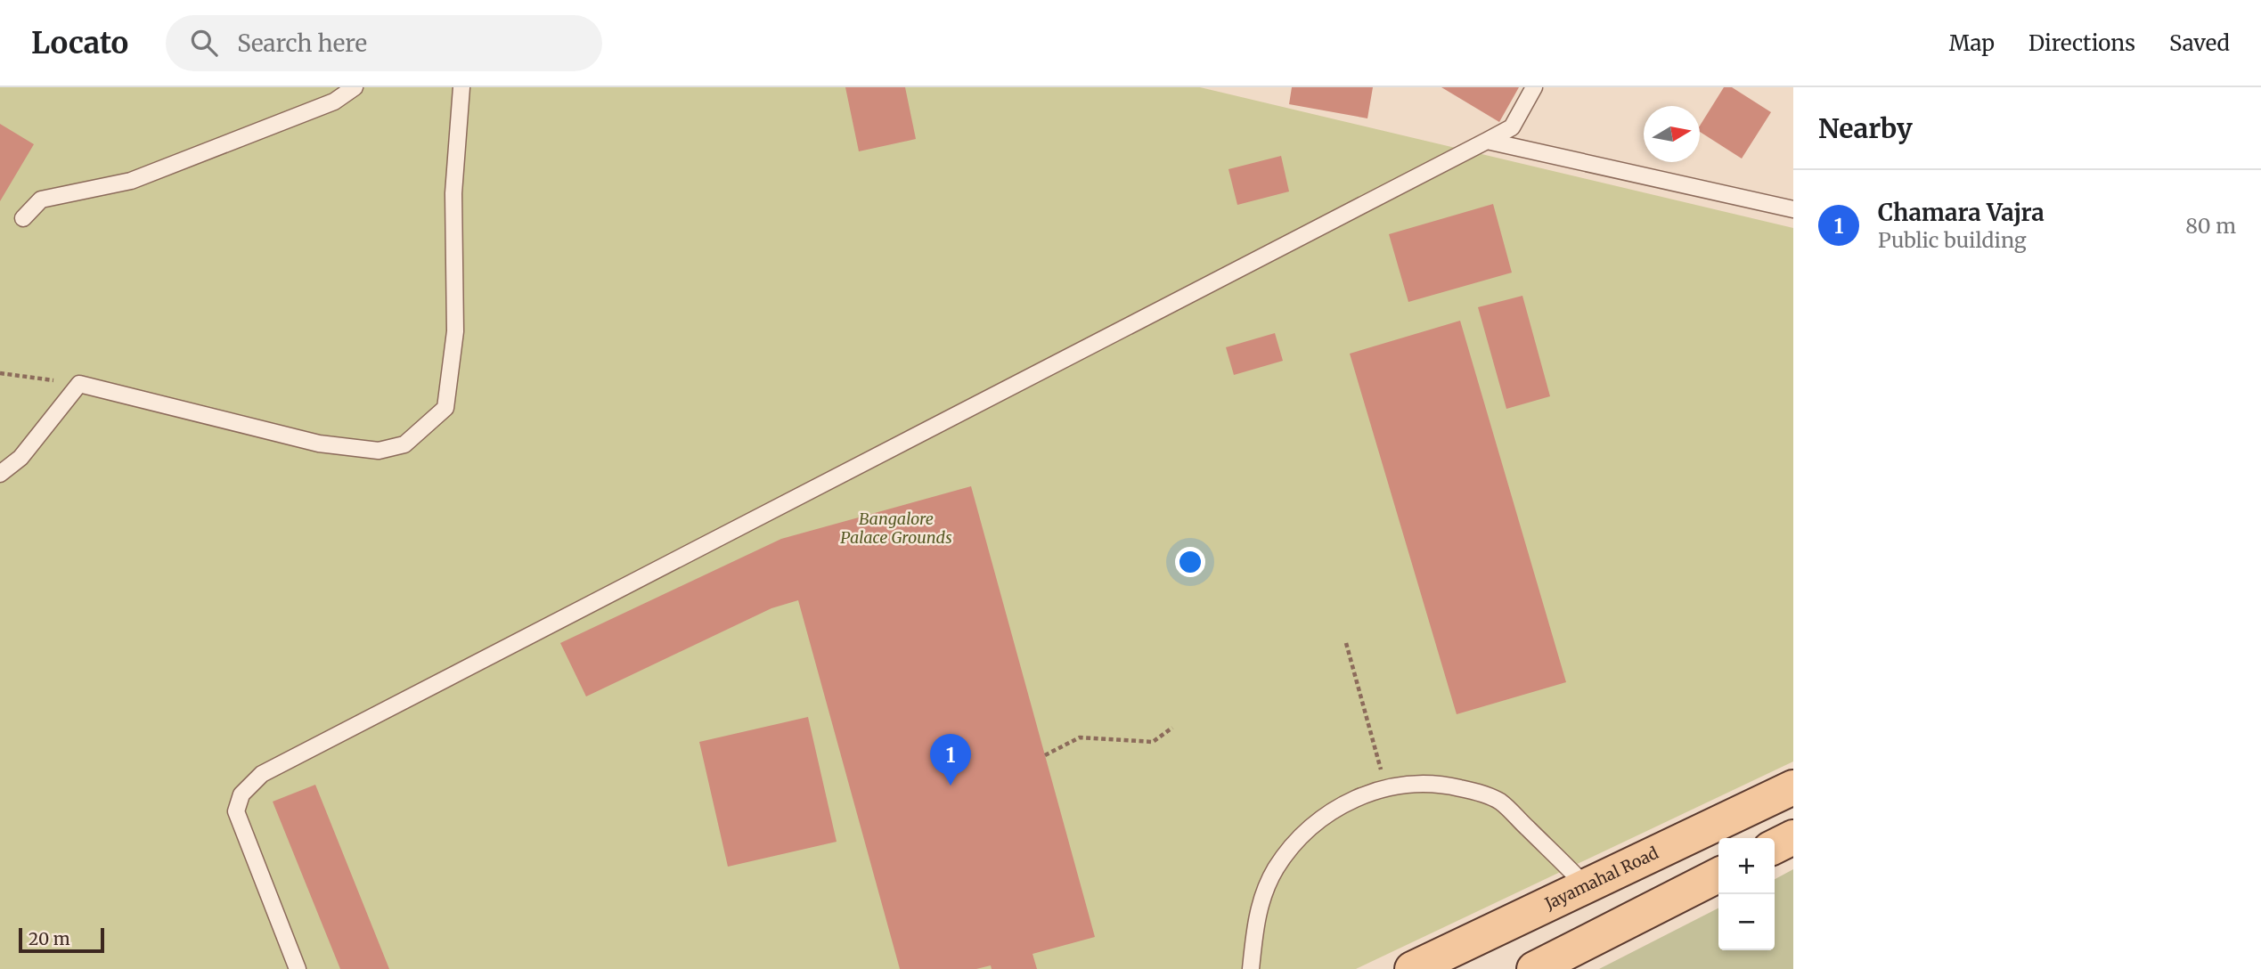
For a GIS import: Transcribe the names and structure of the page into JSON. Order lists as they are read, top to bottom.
{
  "streets": {
    "main road": ["Jayamahal Road"]
  },
  "parks": ["Bangalore Palace Grounds"],
  "scale_bar": "20 m",
  "north": "right",
  "page": {
    "header": "Locato",
    "search": "Search here",
    "nav": ["Map", "Directions", "Saved"],
    "heading": "Nearby",
    "list": [
      {
        "mark": "1",
        "name": "Chamara Vajra",
        "note": "Public building",
        "value": "80 m"
      }
    ],
    "pins": "1",
    "map_buttons": ["+", "−"],
    "scale": "20 m"
  }
}
